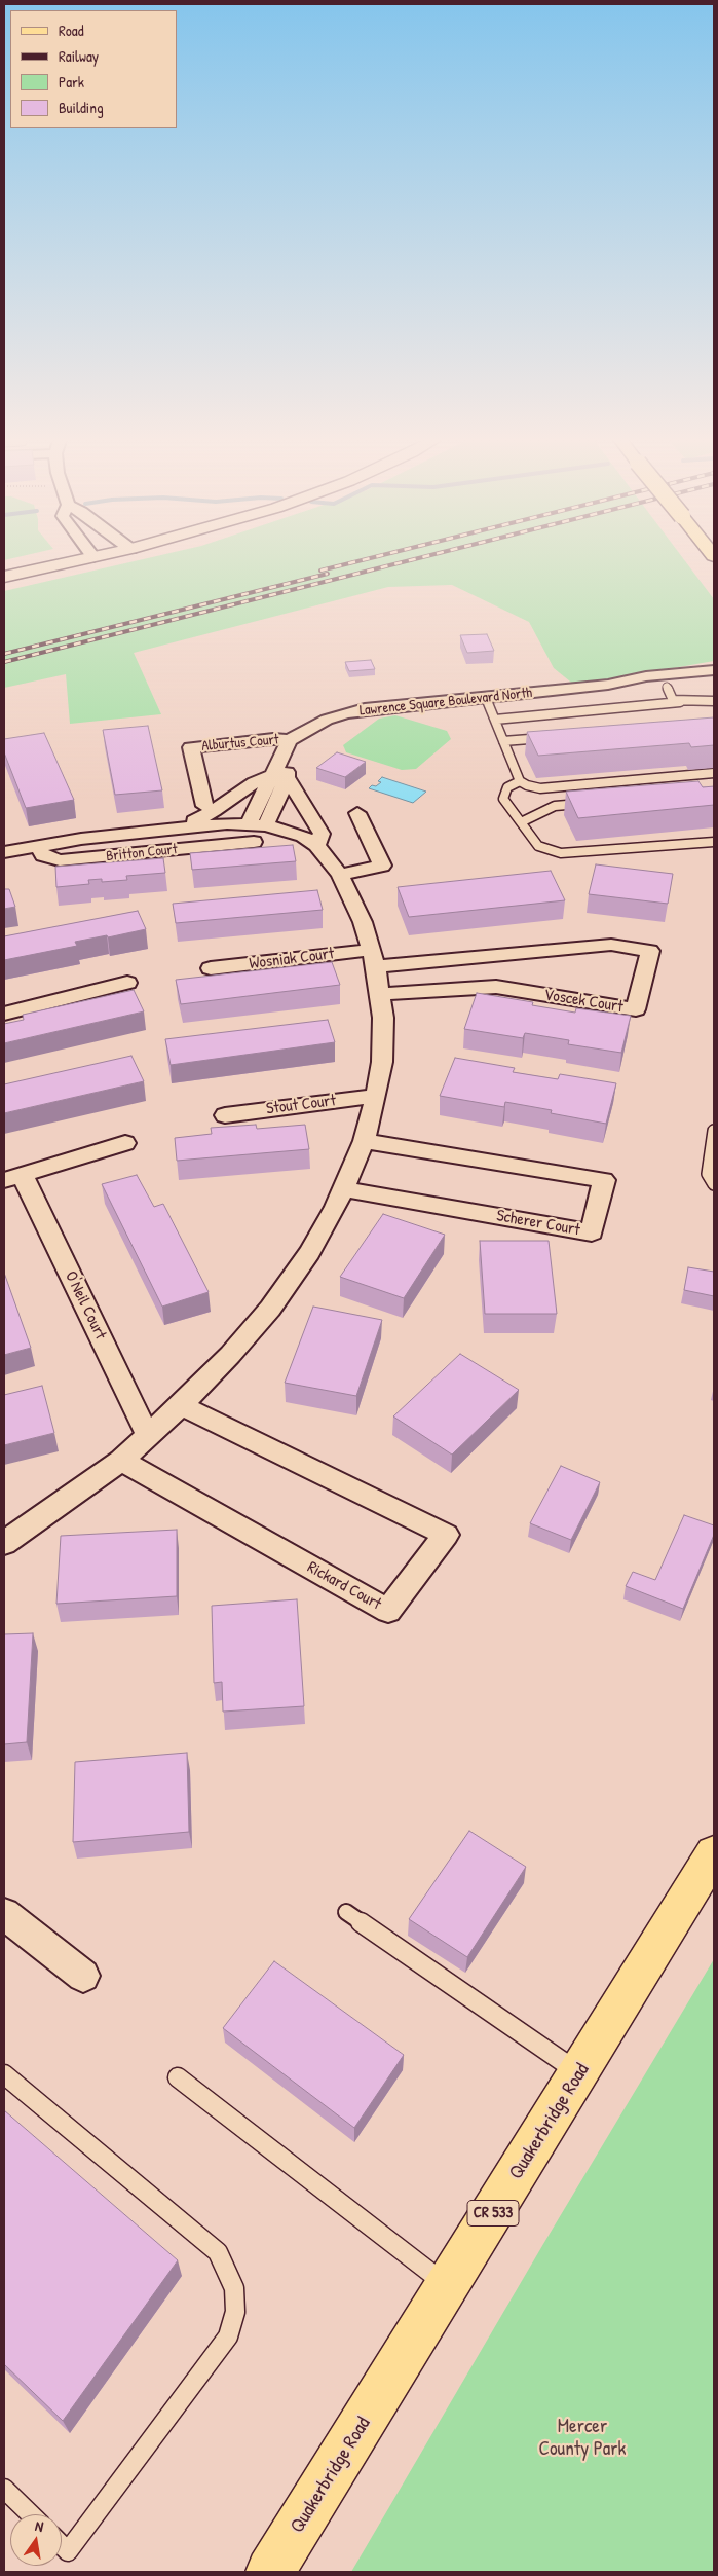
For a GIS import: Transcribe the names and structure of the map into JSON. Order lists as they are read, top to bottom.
{
  "streets": {
    "main road": ["Quakerbridge Road", "CR 533"],
    "street": [
      "Lawrence Square Boulevard North",
      "Alburtus Court",
      "Britton Court",
      "Wosniak Court",
      "Voscek Court",
      "Stout Court",
      "Scherer Court",
      "O'Neil Court",
      "Rickard Court"
    ]
  },
  "crossings": [
    ["Lawrence Square Boulevard North", "Alburtus Court"],
    ["Wosniak Court", "Voscek Court"]
  ],
  "parks": ["Mercer County Park"],
  "legend": [
    "Road",
    "Railway",
    "Park",
    "Building"
  ],
  "north": "top"
}
